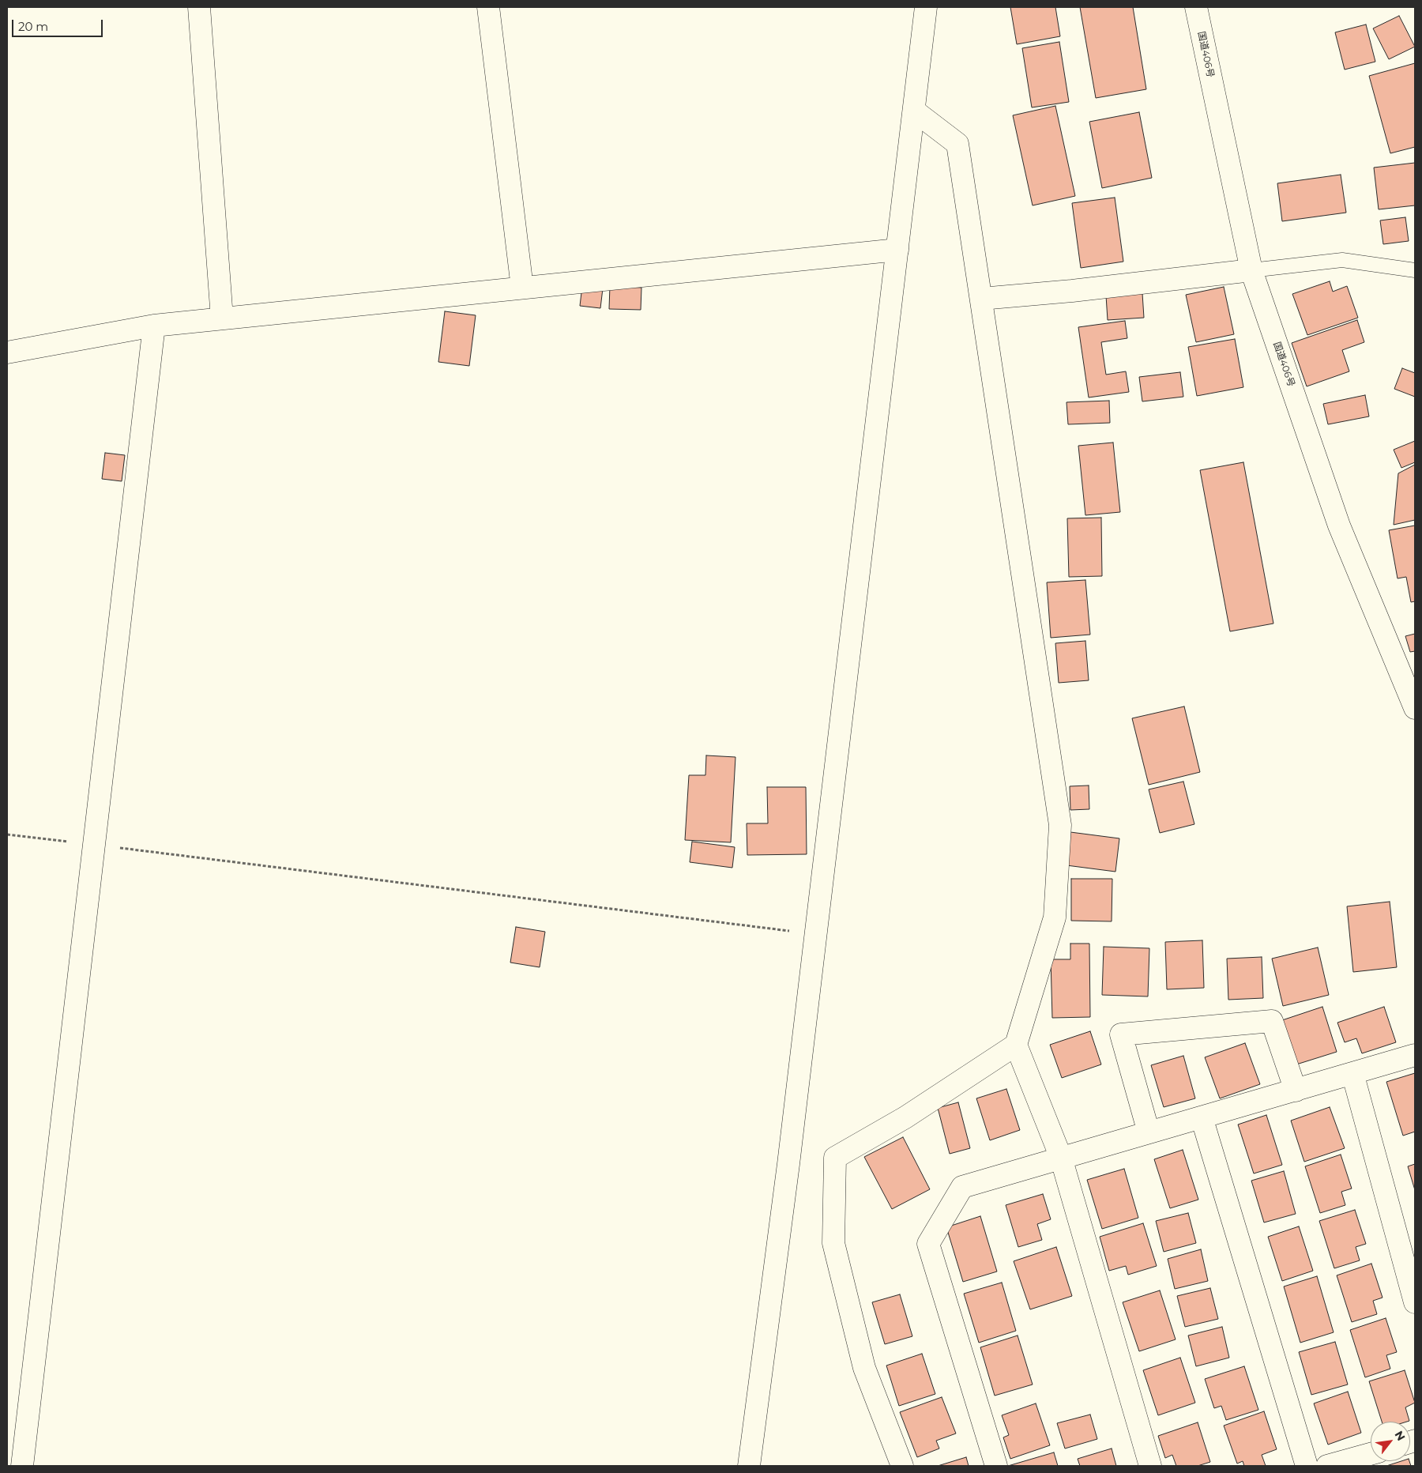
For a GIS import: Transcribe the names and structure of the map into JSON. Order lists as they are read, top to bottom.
{
  "streets": {
    "main road": ["国道406号"]
  },
  "scale_bar": "20 m",
  "north": "top right"
}
